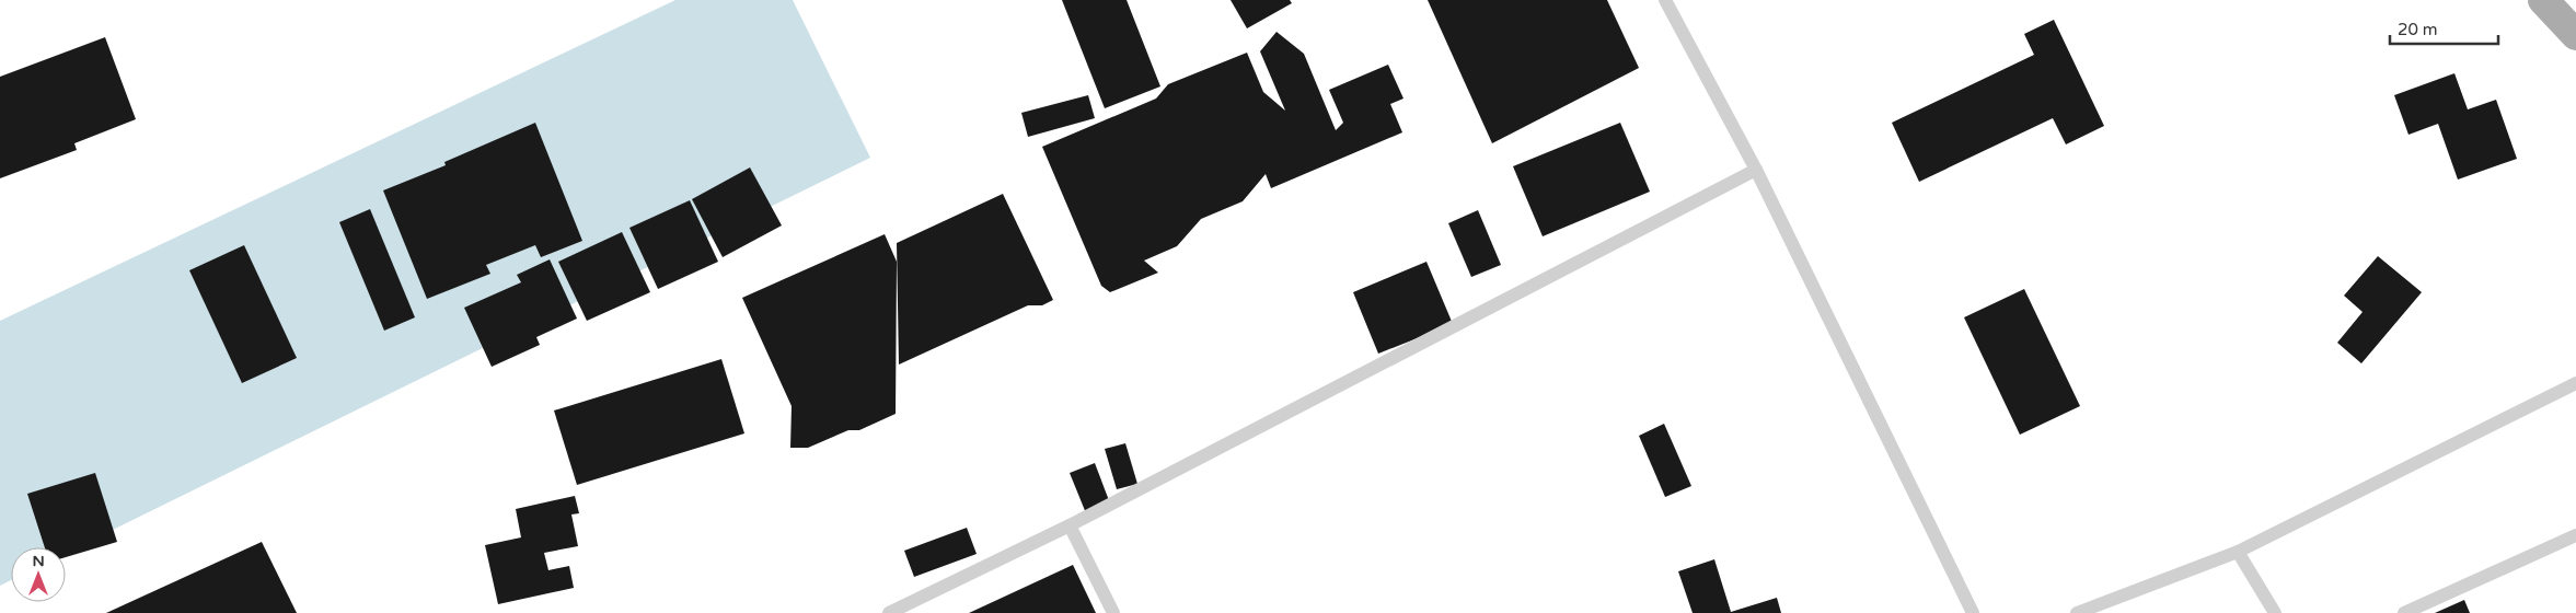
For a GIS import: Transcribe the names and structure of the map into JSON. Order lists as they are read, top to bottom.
{
  "scale_bar": "20 m",
  "north": "top"
}
